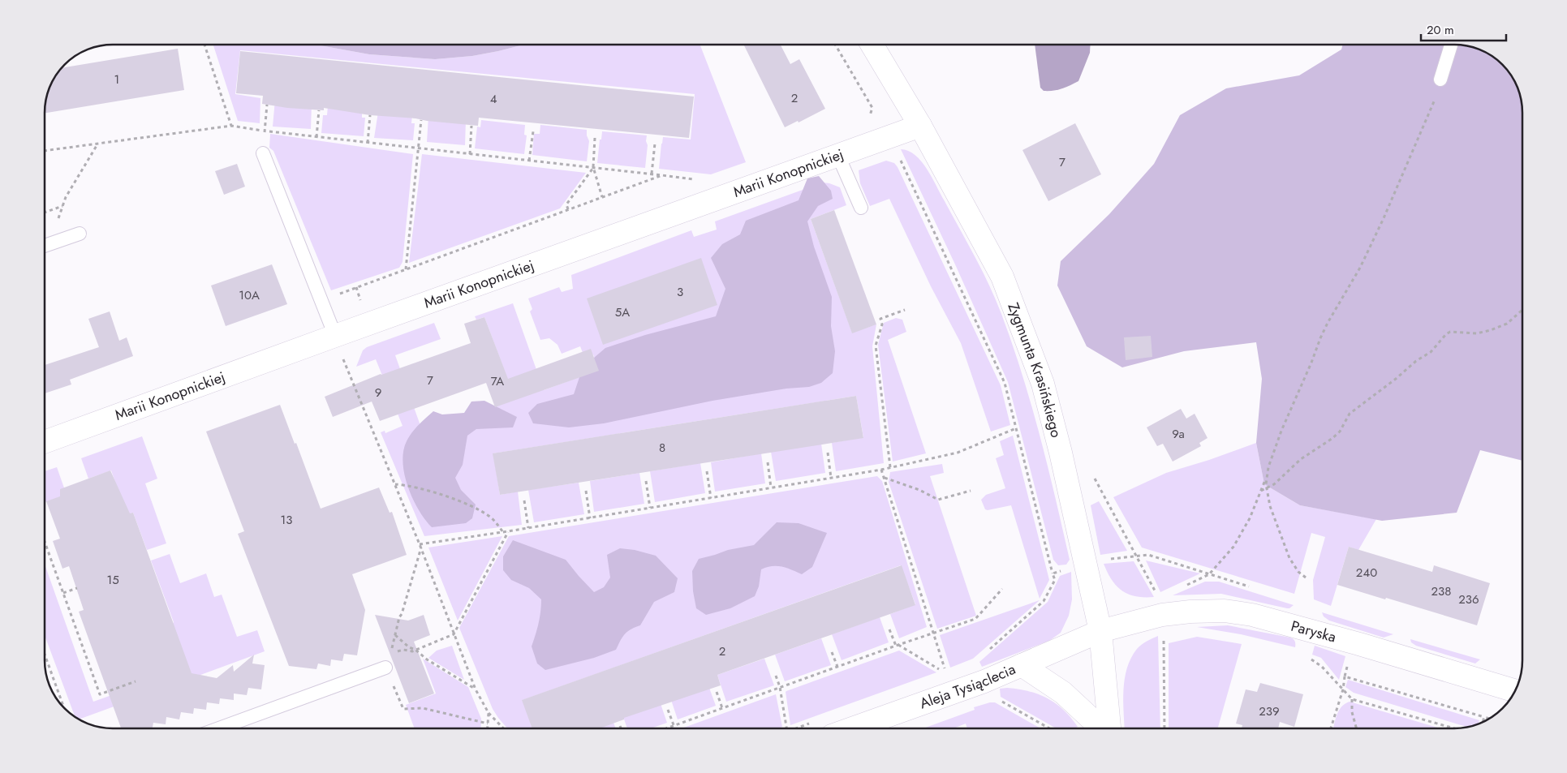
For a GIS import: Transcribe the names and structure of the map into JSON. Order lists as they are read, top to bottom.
{
  "streets": {
    "street": [
      "Marii Konopnickiej",
      "Zygmunta Krasińskiego",
      "Paryska",
      "Aleja Tysiąclecia"
    ]
  },
  "crossings": [
    ["Marii Konopnickiej", "Zygmunta Krasińskiego"],
    ["Zygmunta Krasińskiego", "Paryska"],
    ["Zygmunta Krasińskiego", "Aleja Tysiąclecia"],
    ["Paryska", "Aleja Tysiąclecia"]
  ],
  "house_numbers": [
    "1",
    "2",
    "4",
    "7",
    "3",
    "10A",
    "5A",
    "7",
    "7A",
    "9",
    "9a",
    "8",
    "13",
    "240",
    "15",
    "238",
    "236",
    "2",
    "239"
  ],
  "scale_bar": "20 m"
}
